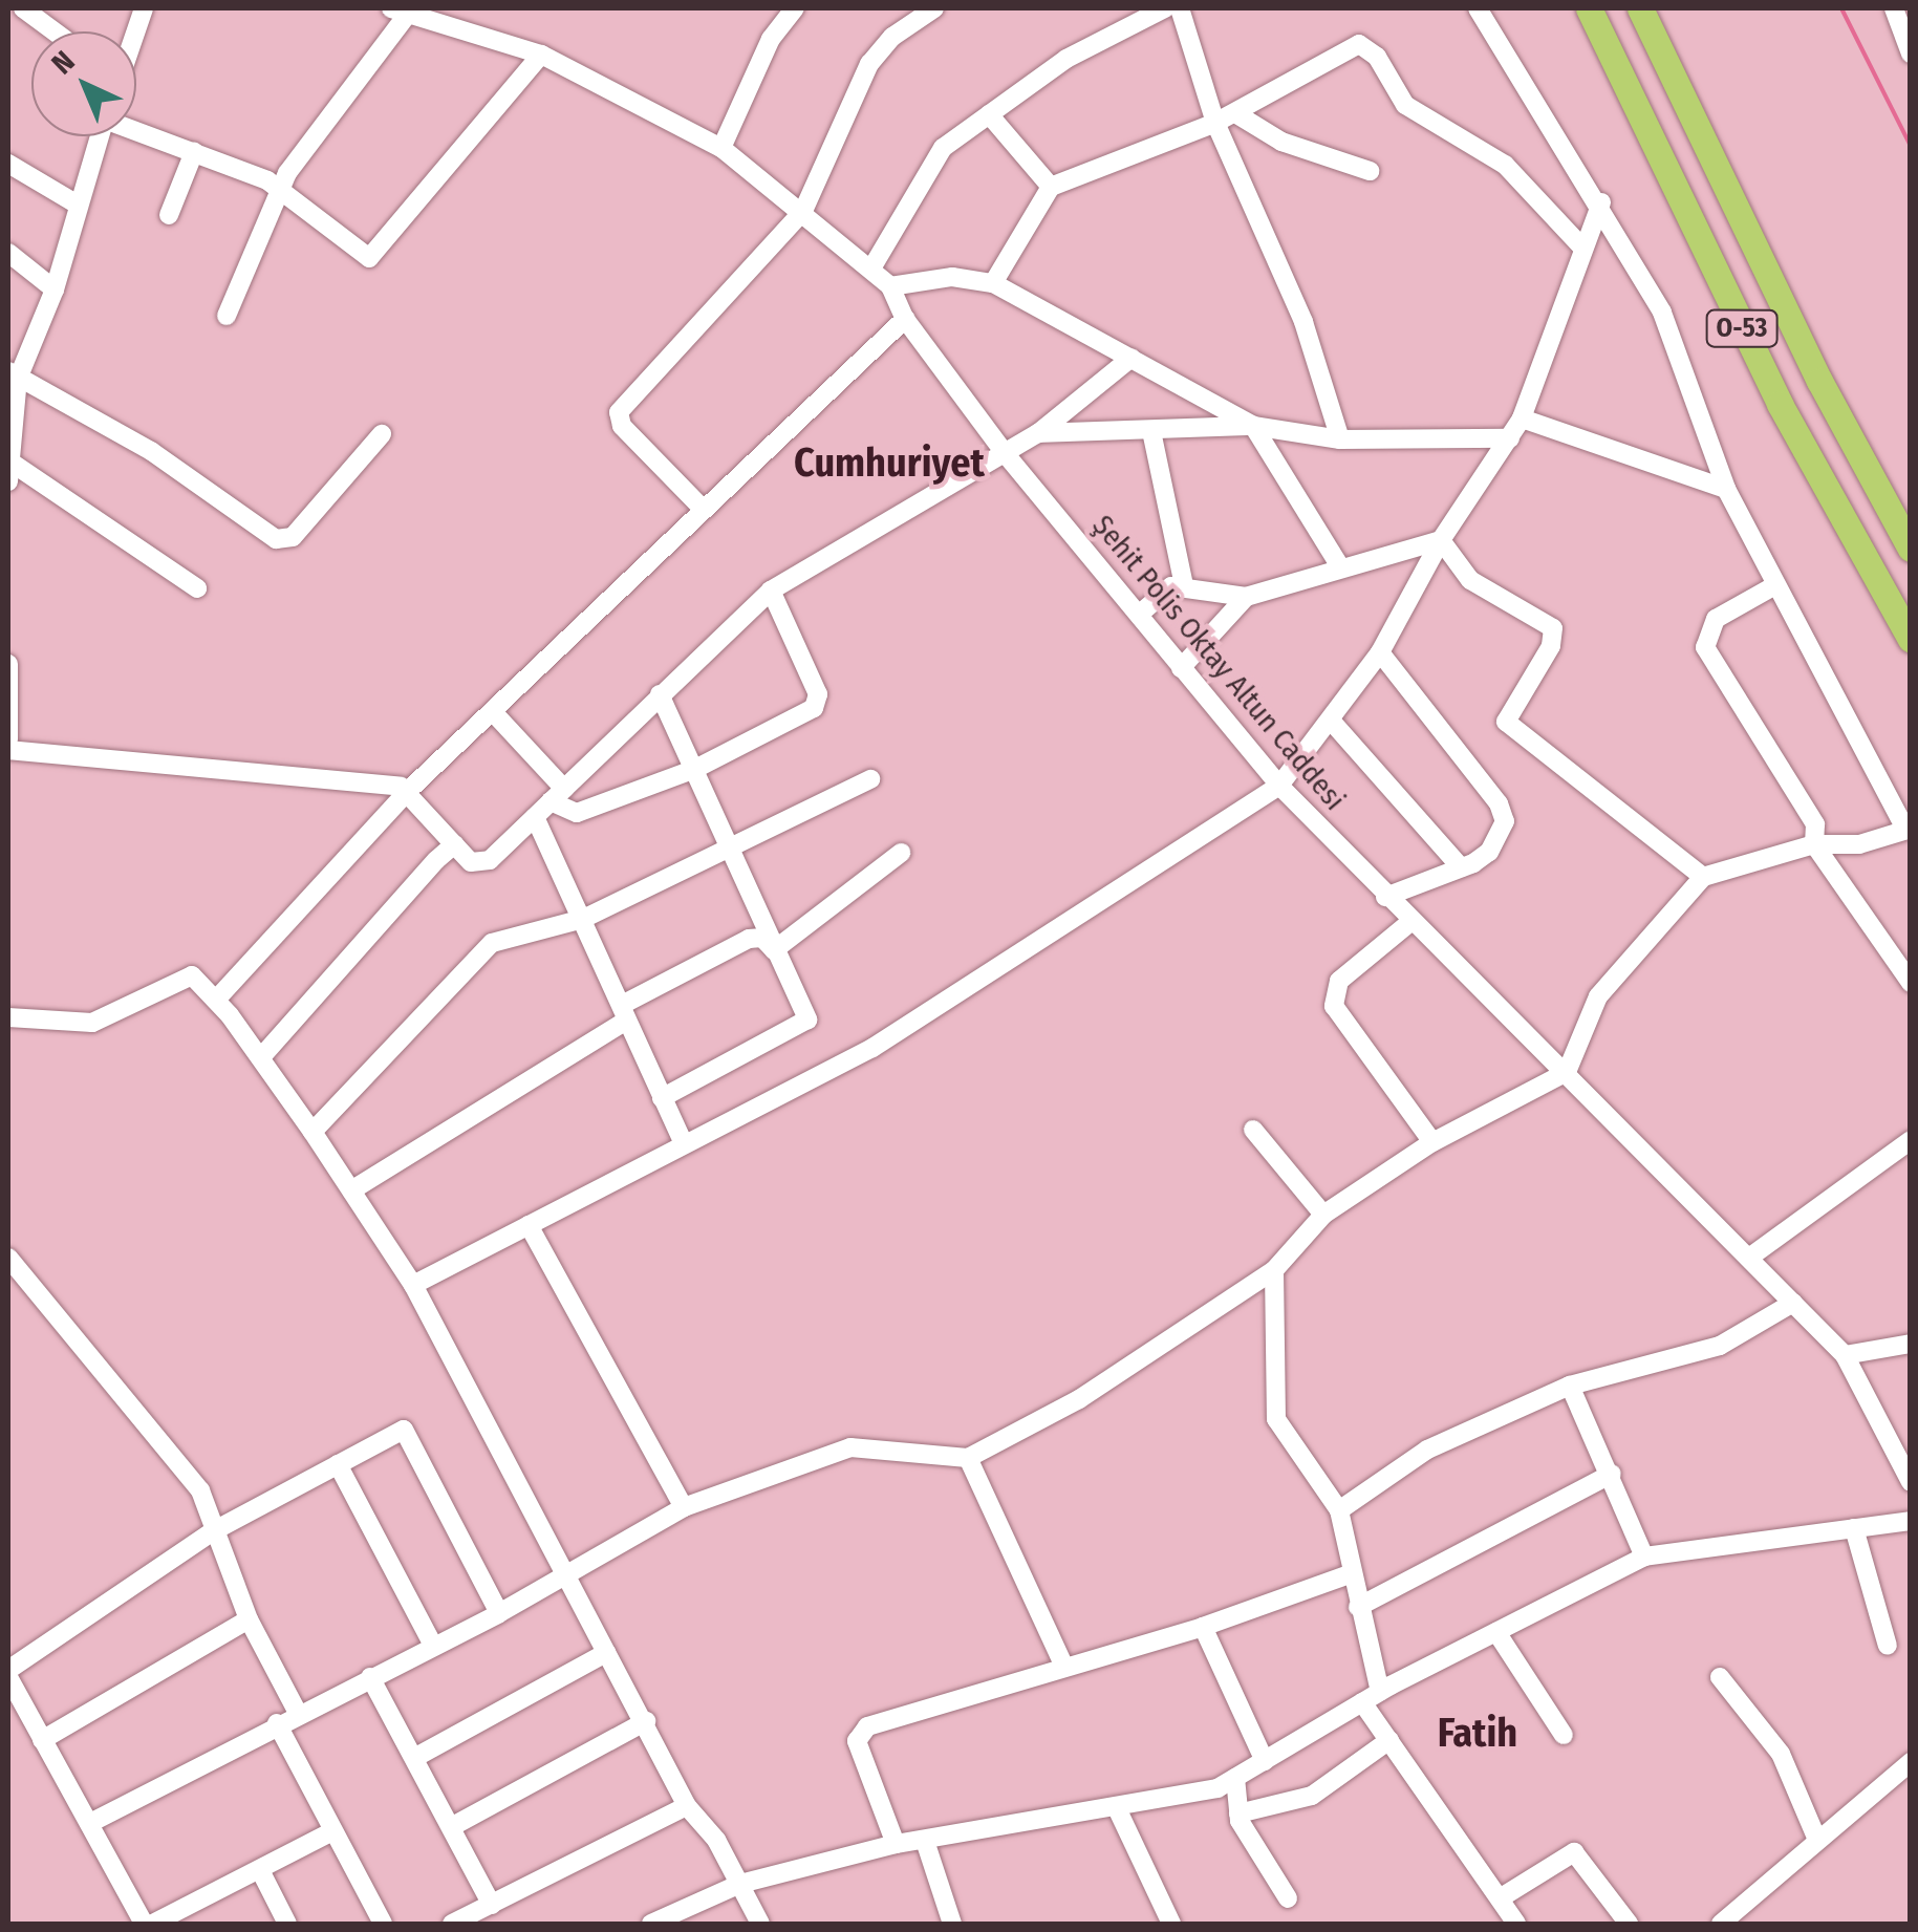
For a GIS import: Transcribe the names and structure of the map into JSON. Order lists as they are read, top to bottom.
{
  "streets": {
    "highway": ["O-53"],
    "street": ["Şehit Polis Oktay Altun Caddesi"]
  },
  "districts": ["Cumhuriyet", "Fatih"],
  "north": "top left"
}
